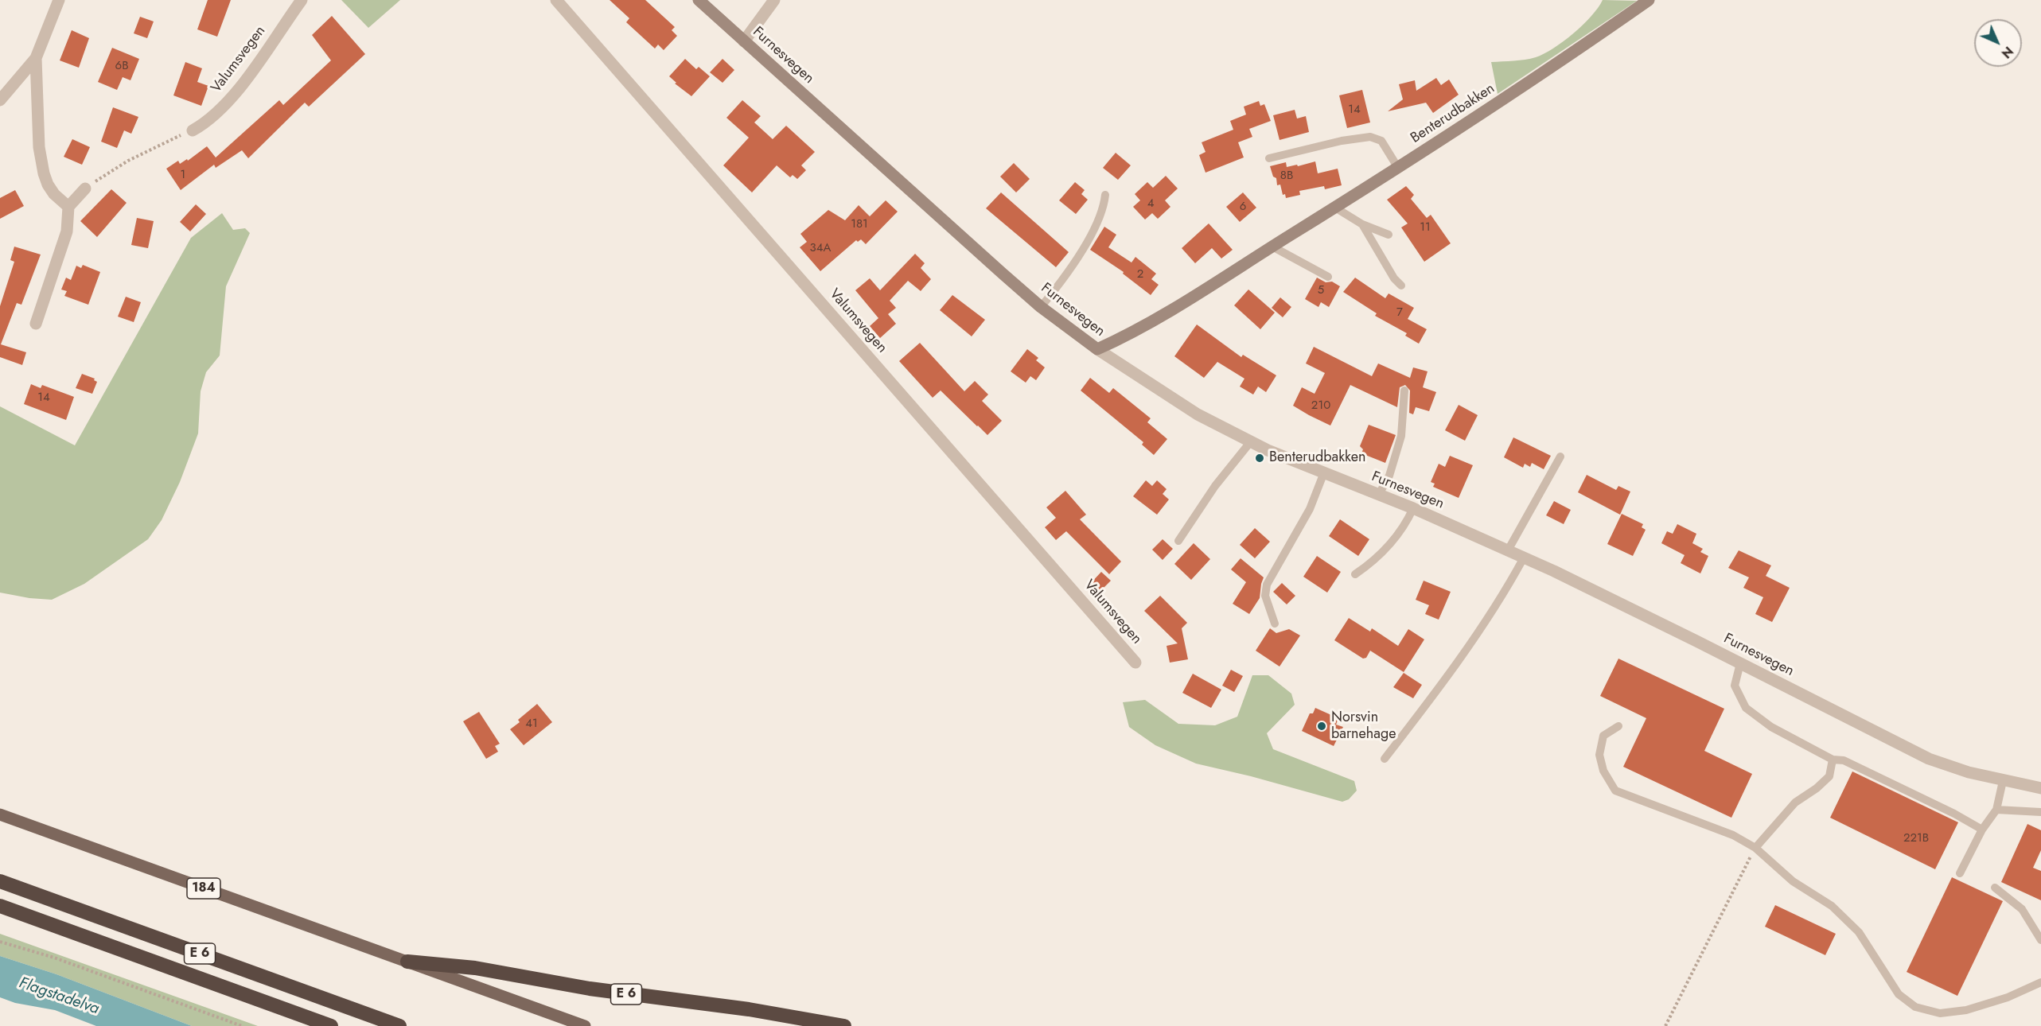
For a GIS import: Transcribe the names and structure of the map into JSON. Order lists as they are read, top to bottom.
{
  "streets": {
    "highway": ["E 6"],
    "main road": ["Furnesvegen", "Benterudbakken", "184"],
    "street": ["Valumsvegen"]
  },
  "crossings": [
    ["Furnesvegen", "Benterudbakken"],
    ["184", "E 6"]
  ],
  "water": ["Flagstadelva"],
  "places": ["Benterudbakken", "Norsvin barnehage"],
  "house_numbers": [
    "6B",
    "14",
    "1",
    "8B",
    "4",
    "6",
    "181",
    "11",
    "34A",
    "2",
    "5",
    "7",
    "14",
    "210",
    "41",
    "221B"
  ],
  "north": "bottom right"
}
